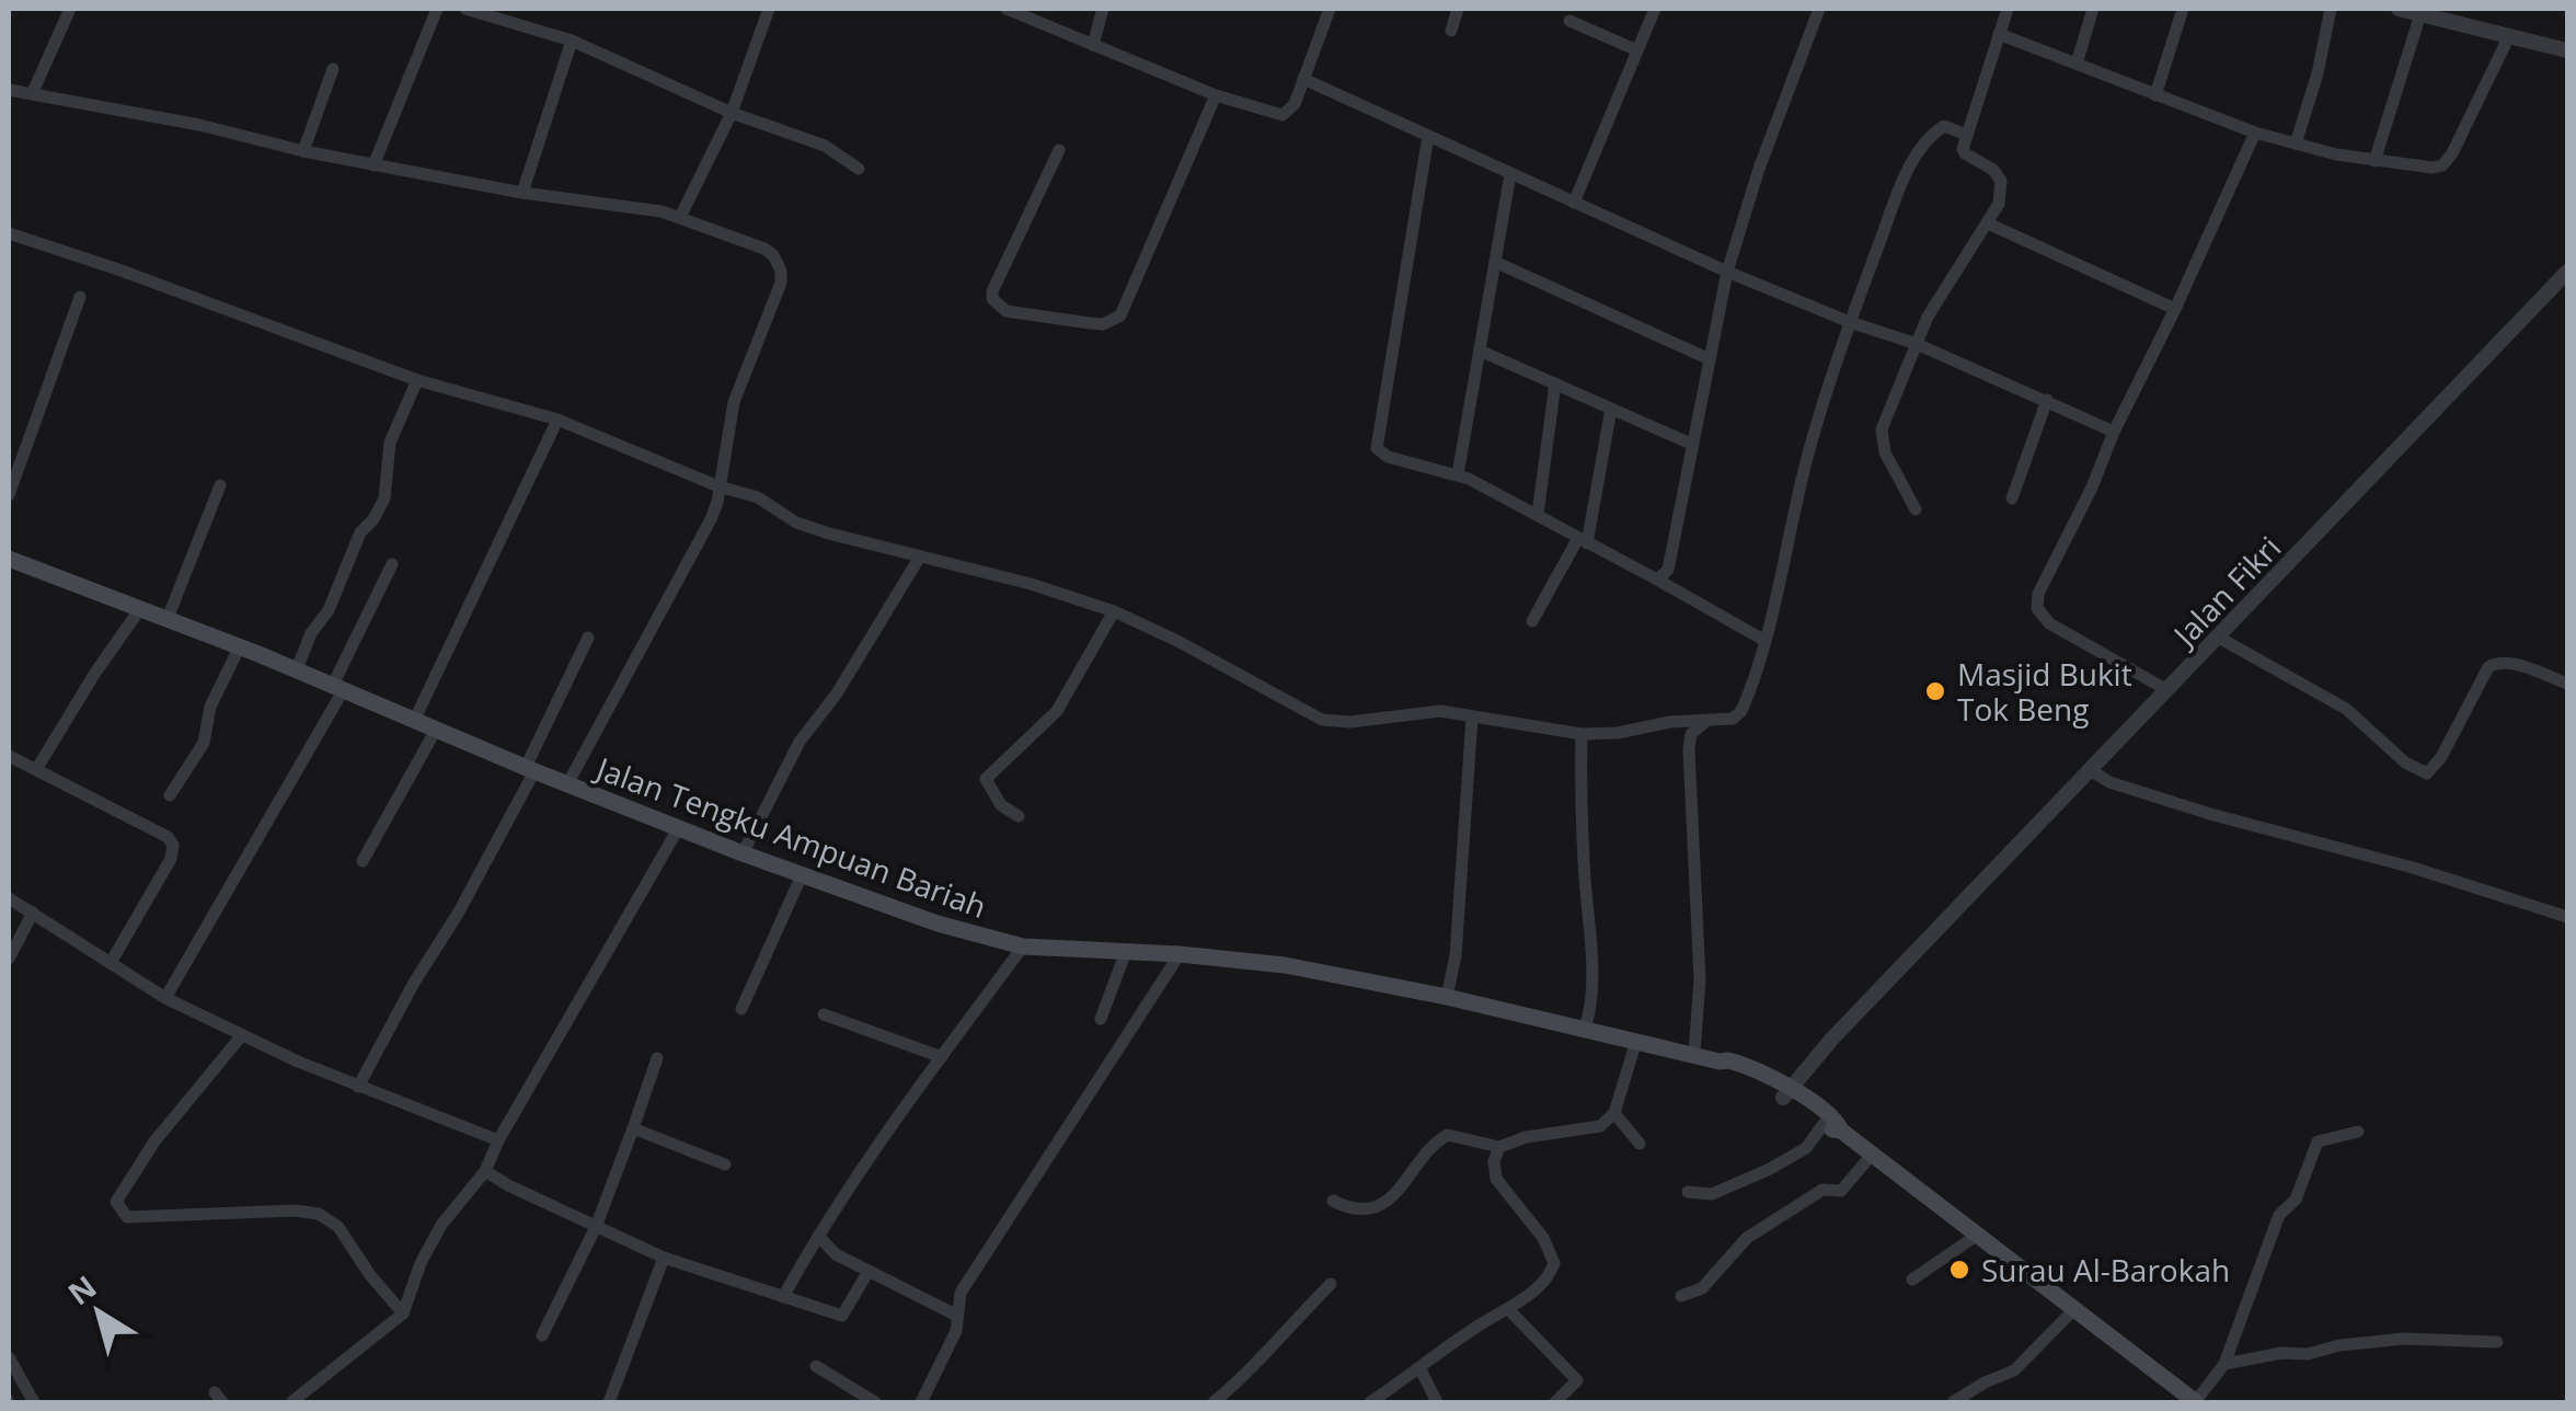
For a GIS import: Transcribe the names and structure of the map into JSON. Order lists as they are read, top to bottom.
{
  "streets": {
    "main road": ["Jalan Tengku Ampuan Bariah"],
    "street": ["Jalan Fikri"]
  },
  "crossings": [
    ["Jalan Fikri", "Jalan Tengku Ampuan Bariah"]
  ],
  "places": ["Masjid Bukit Tok Beng", "Surau Al-Barokah"],
  "north": "top left"
}
